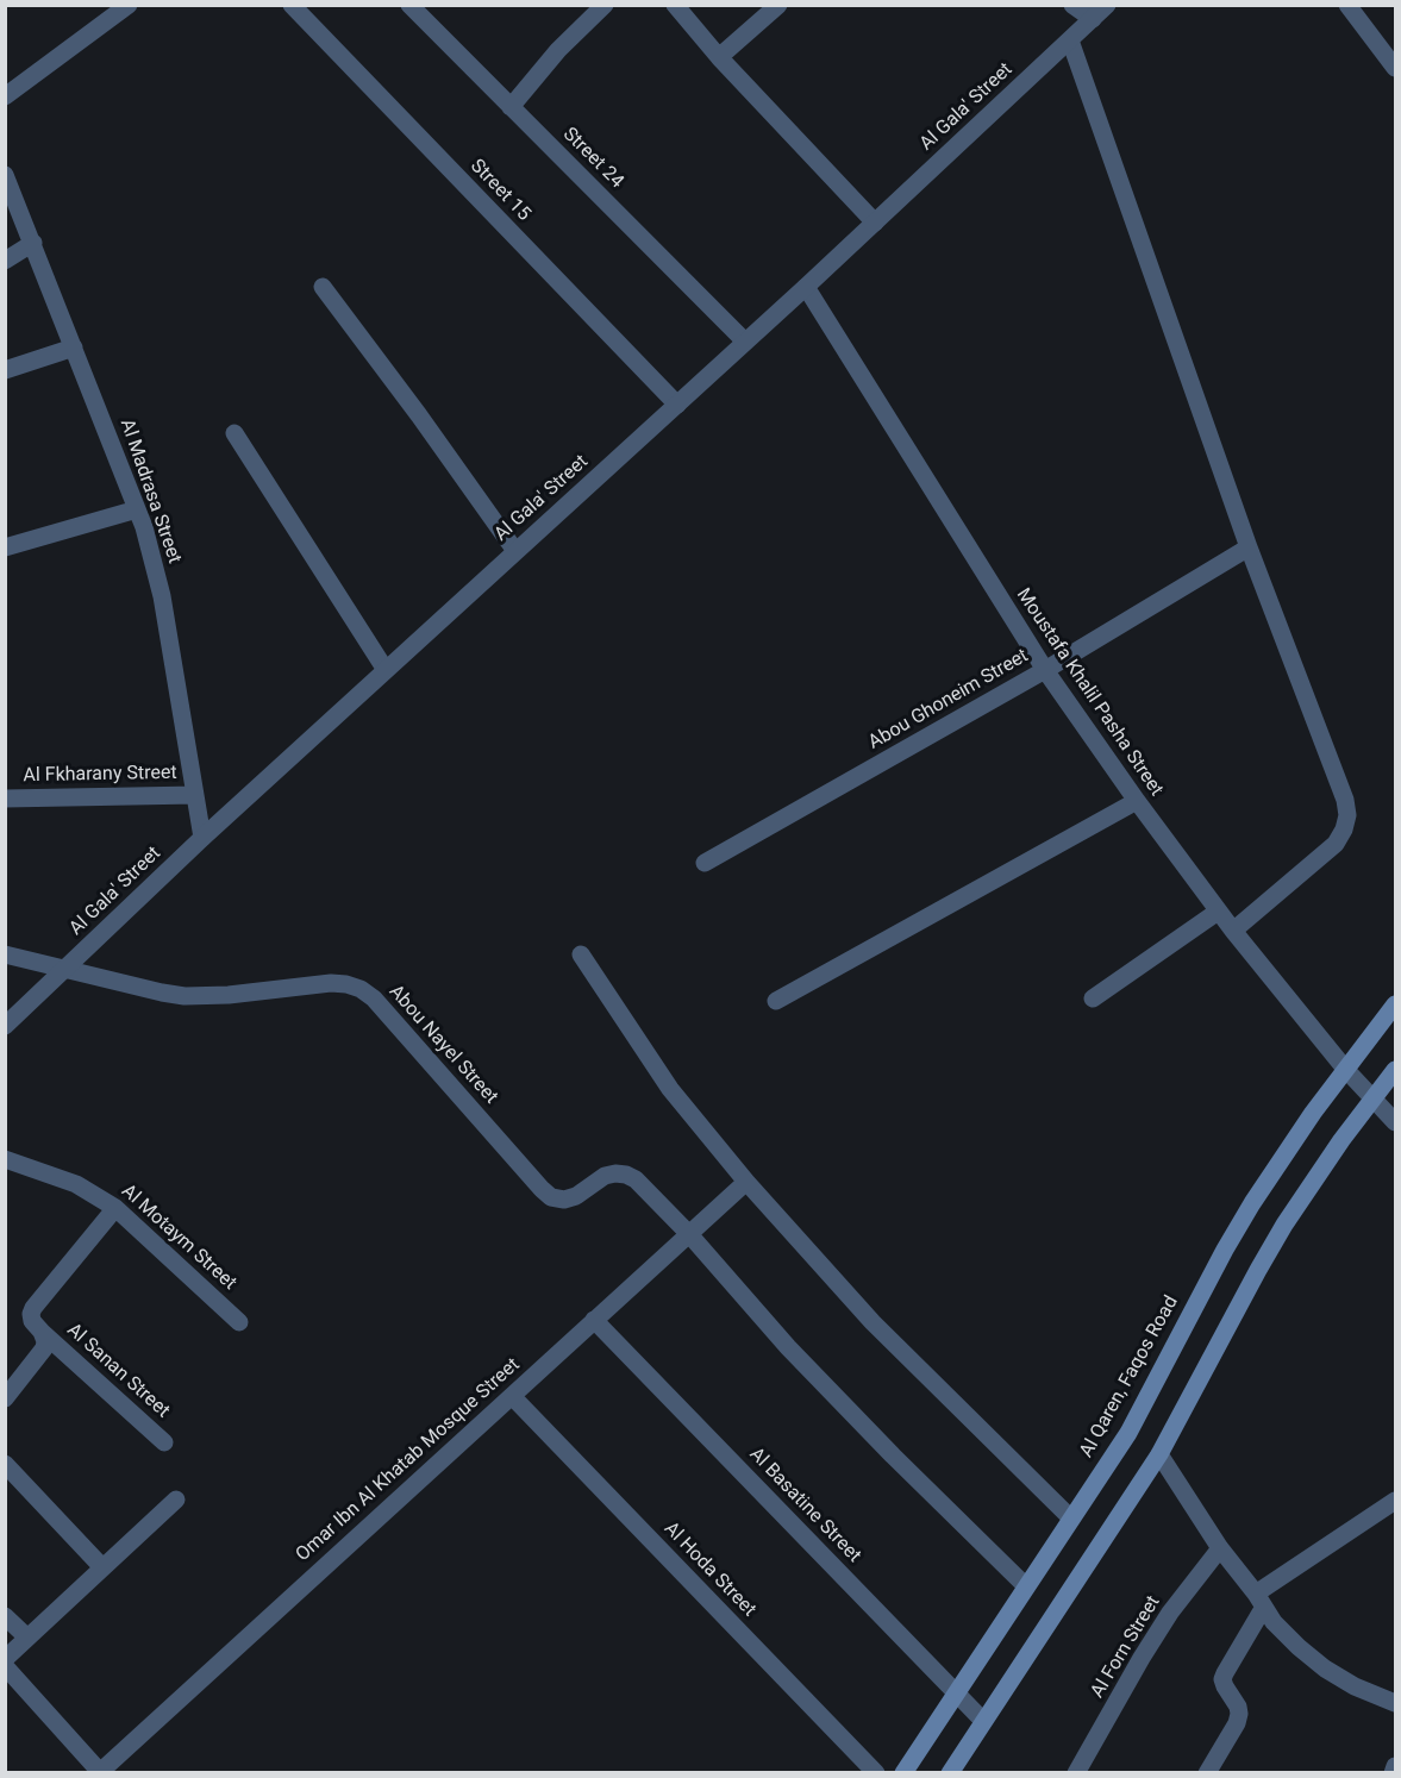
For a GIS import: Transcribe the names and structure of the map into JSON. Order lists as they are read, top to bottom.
{
  "streets": {
    "main road": ["Al Qaren, Faqos Road"],
    "street": [
      "Al Gala' Street",
      "Street 24",
      "Street 15",
      "Al Madrasa Street",
      "Moustafa Khalil Pasha Street",
      "Abou Ghoneim Street",
      "Al Fkharany Street",
      "Abou Nayel Street",
      "Al Motaym Street",
      "Al Sanan Street",
      "Omar Ibn Al Khatab Mosque Street",
      "Al Basatine Street",
      "Al Hoda Street",
      "Al Forn Street"
    ]
  },
  "crossings": [
    ["Al Gala' Street", "Street 24"],
    ["Al Gala' Street", "Street 15"],
    ["Al Gala' Street", "Al Madrasa Street"],
    ["Al Gala' Street", "Moustafa Khalil Pasha Street"],
    ["Al Gala' Street", "Abou Nayel Street"],
    ["Al Madrasa Street", "Al Fkharany Street"],
    ["Moustafa Khalil Pasha Street", "Abou Ghoneim Street"],
    ["Moustafa Khalil Pasha Street", "Al Qaren, Faqos Road"],
    ["Abou Nayel Street", "Omar Ibn Al Khatab Mosque Street"],
    ["Al Qaren, Faqos Road", "Al Basatine Street"],
    ["Omar Ibn Al Khatab Mosque Street", "Al Basatine Street"],
    ["Omar Ibn Al Khatab Mosque Street", "Al Hoda Street"]
  ]
}
